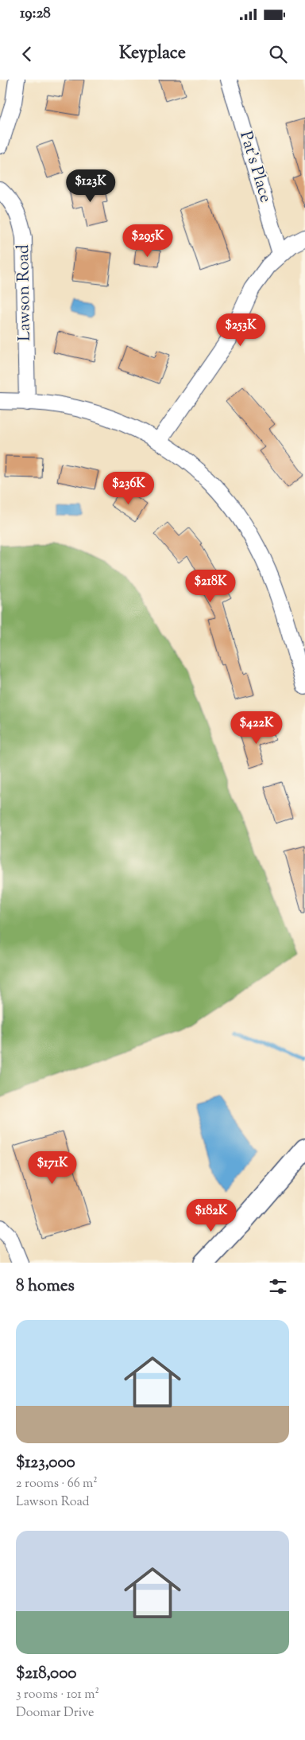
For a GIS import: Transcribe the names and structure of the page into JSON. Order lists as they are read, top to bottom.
{
  "streets": {
    "street": ["Pat's Place", "Lawson Road"]
  },
  "page": {
    "status": "19:28",
    "header": "Keyplace",
    "price": [
      "$123K",
      "$295K",
      "$253K",
      "$236K",
      "$218K",
      "$422K",
      "$171K",
      "$182K"
    ],
    "heading": "8 homes",
    "list": [
      {
        "name": "$123,000",
        "note": "2 rooms · 66 m² · Lawson Road"
      },
      {
        "name": "$218,000",
        "note": "3 rooms · 101 m² · Doomar Drive"
      }
    ]
  }
}
